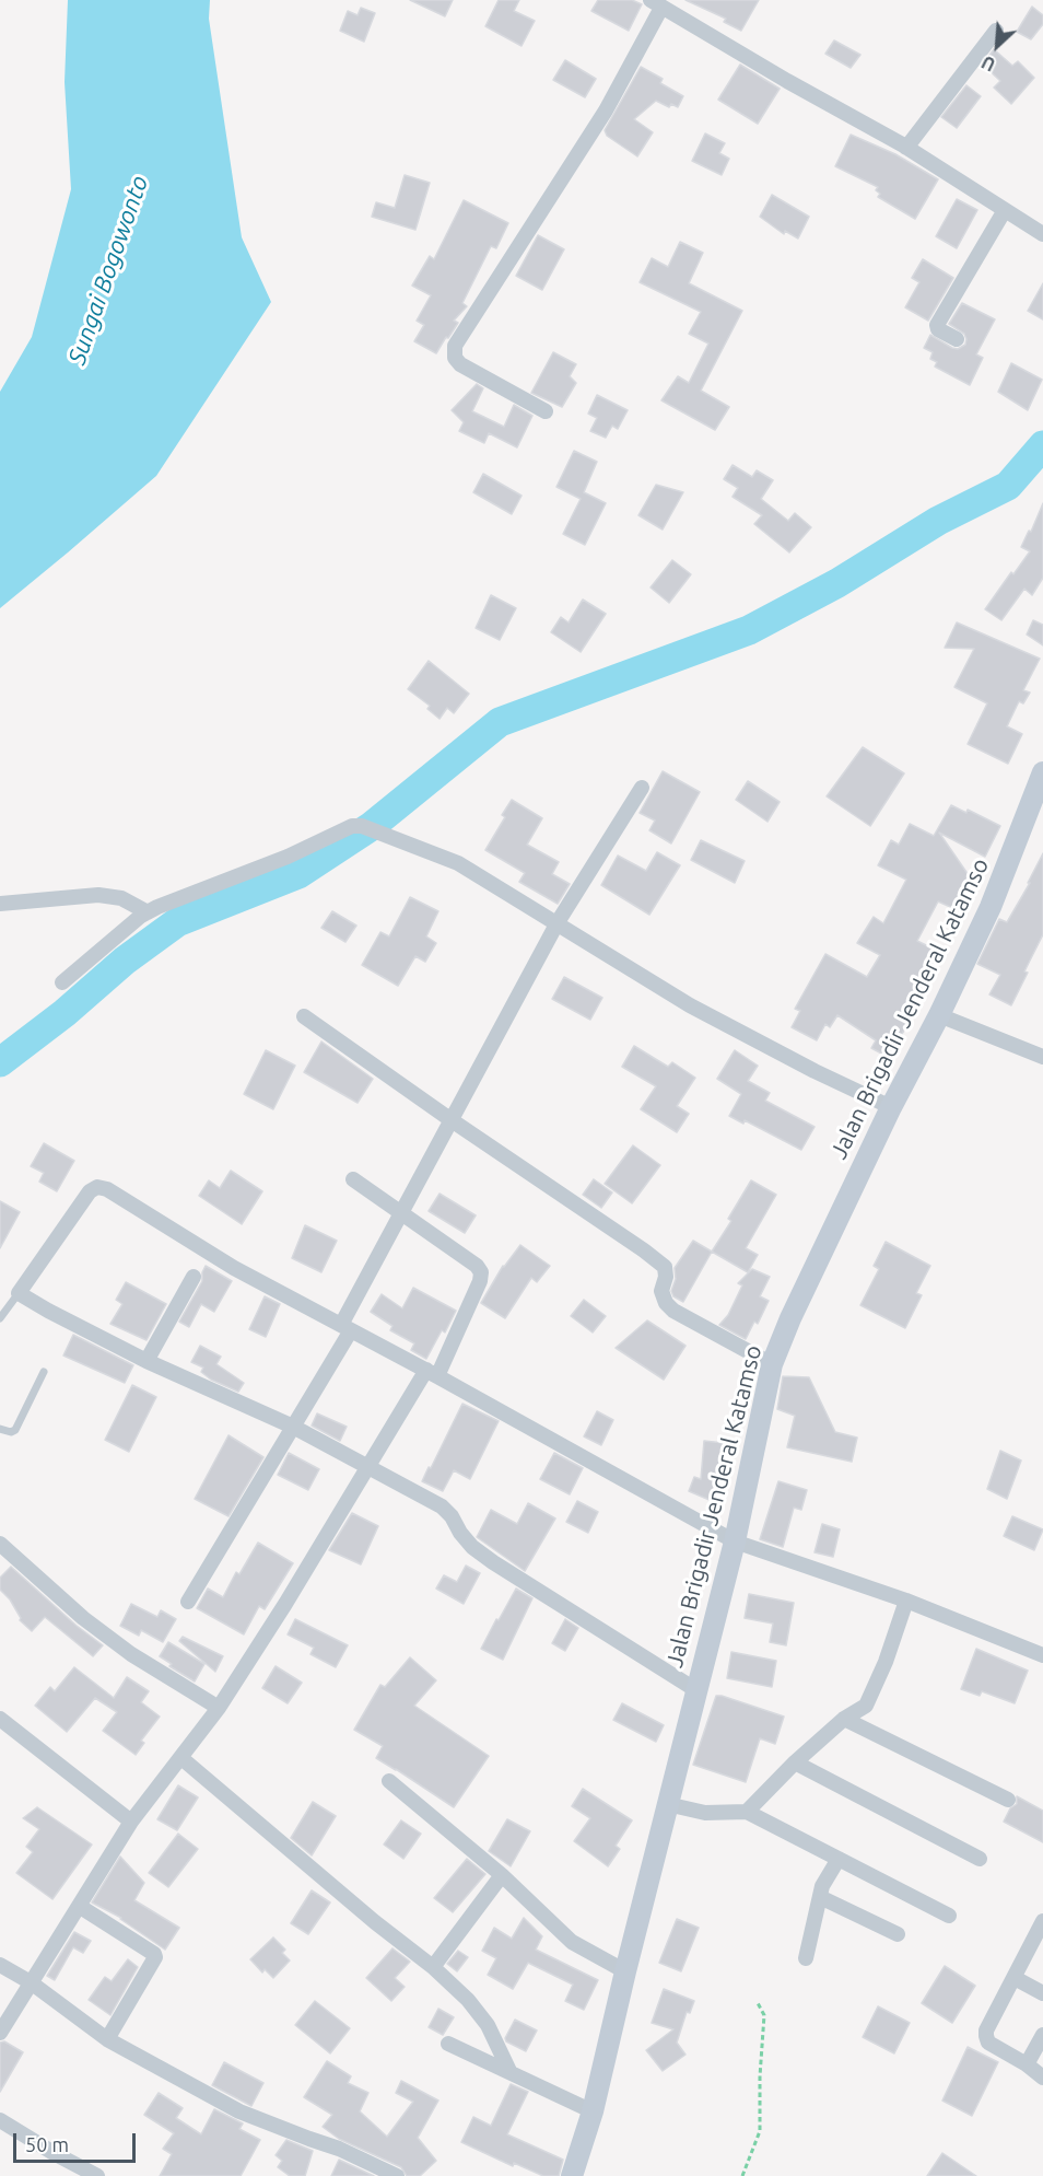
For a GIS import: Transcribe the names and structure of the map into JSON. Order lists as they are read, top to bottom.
{
  "streets": {
    "main road": ["Jalan Brigadir Jenderal Katamso"]
  },
  "water": ["Sungai Bogowonto"],
  "scale_bar": "50 m",
  "north": "bottom left"
}
